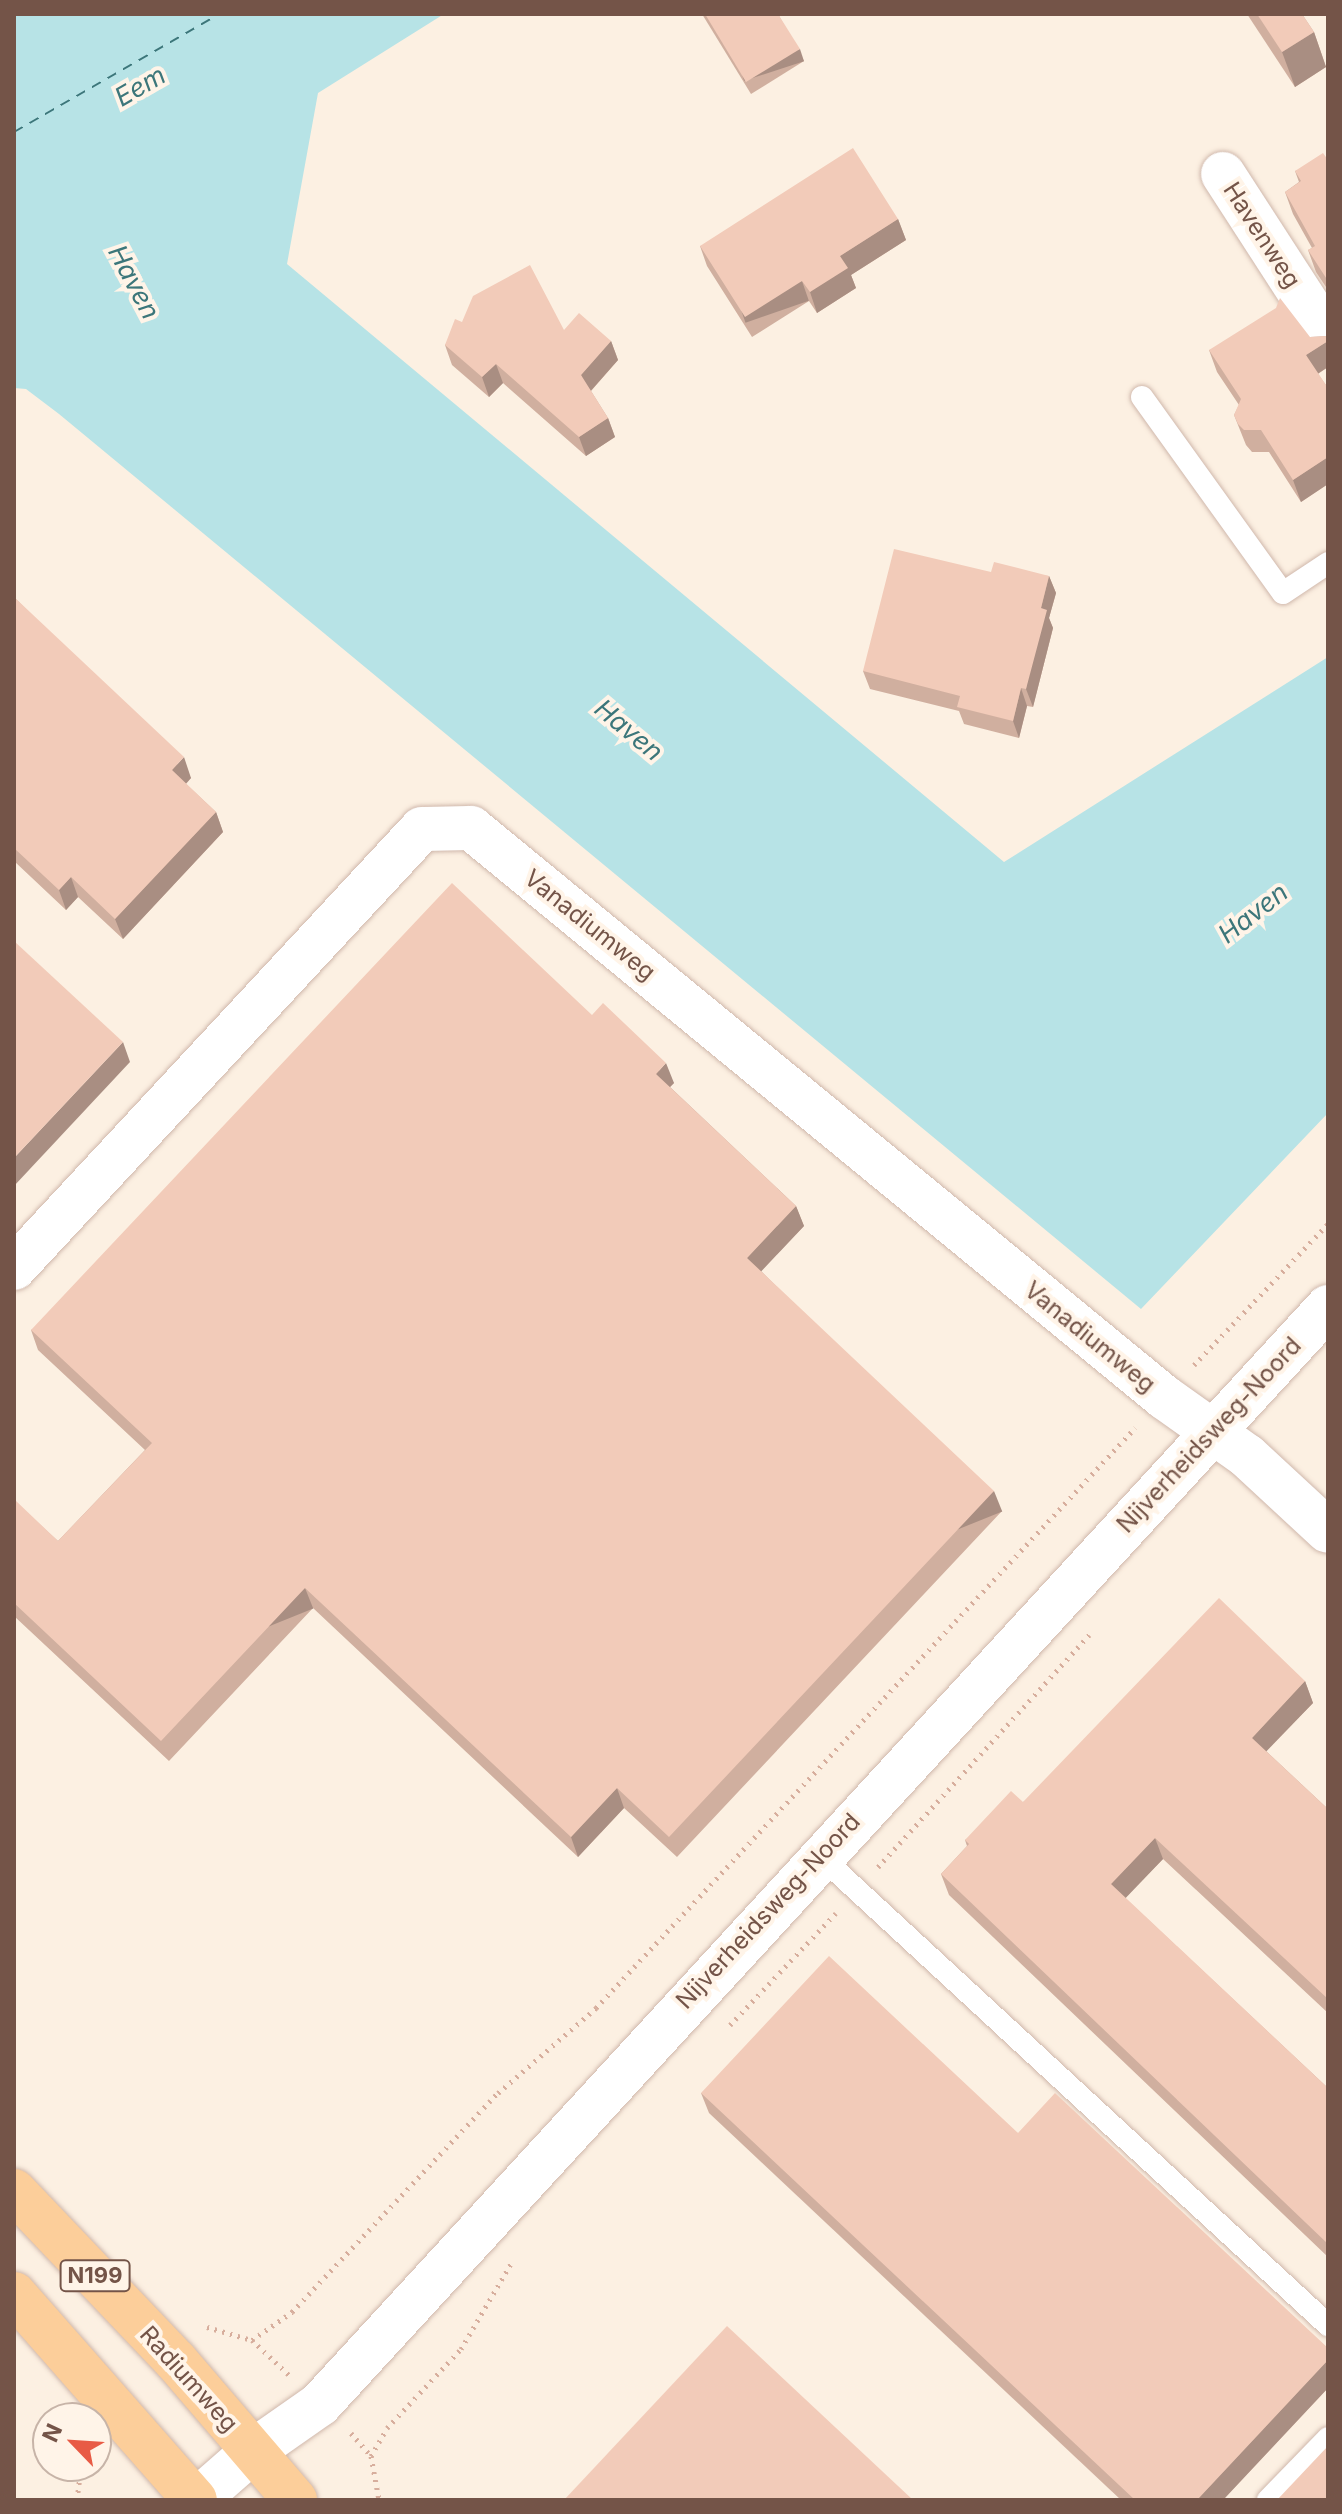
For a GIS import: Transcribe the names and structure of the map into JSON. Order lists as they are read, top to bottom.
{
  "streets": {
    "main road": ["N199", "Radiumweg"],
    "street": ["Havenweg", "Vanadiumweg", "Nijverheidsweg-Noord"]
  },
  "crossings": [
    ["Vanadiumweg", "Nijverheidsweg-Noord"],
    ["Nijverheidsweg-Noord", "N199"],
    ["Nijverheidsweg-Noord", "Radiumweg"]
  ],
  "water": ["Eem", "Haven"],
  "north": "top left"
}
